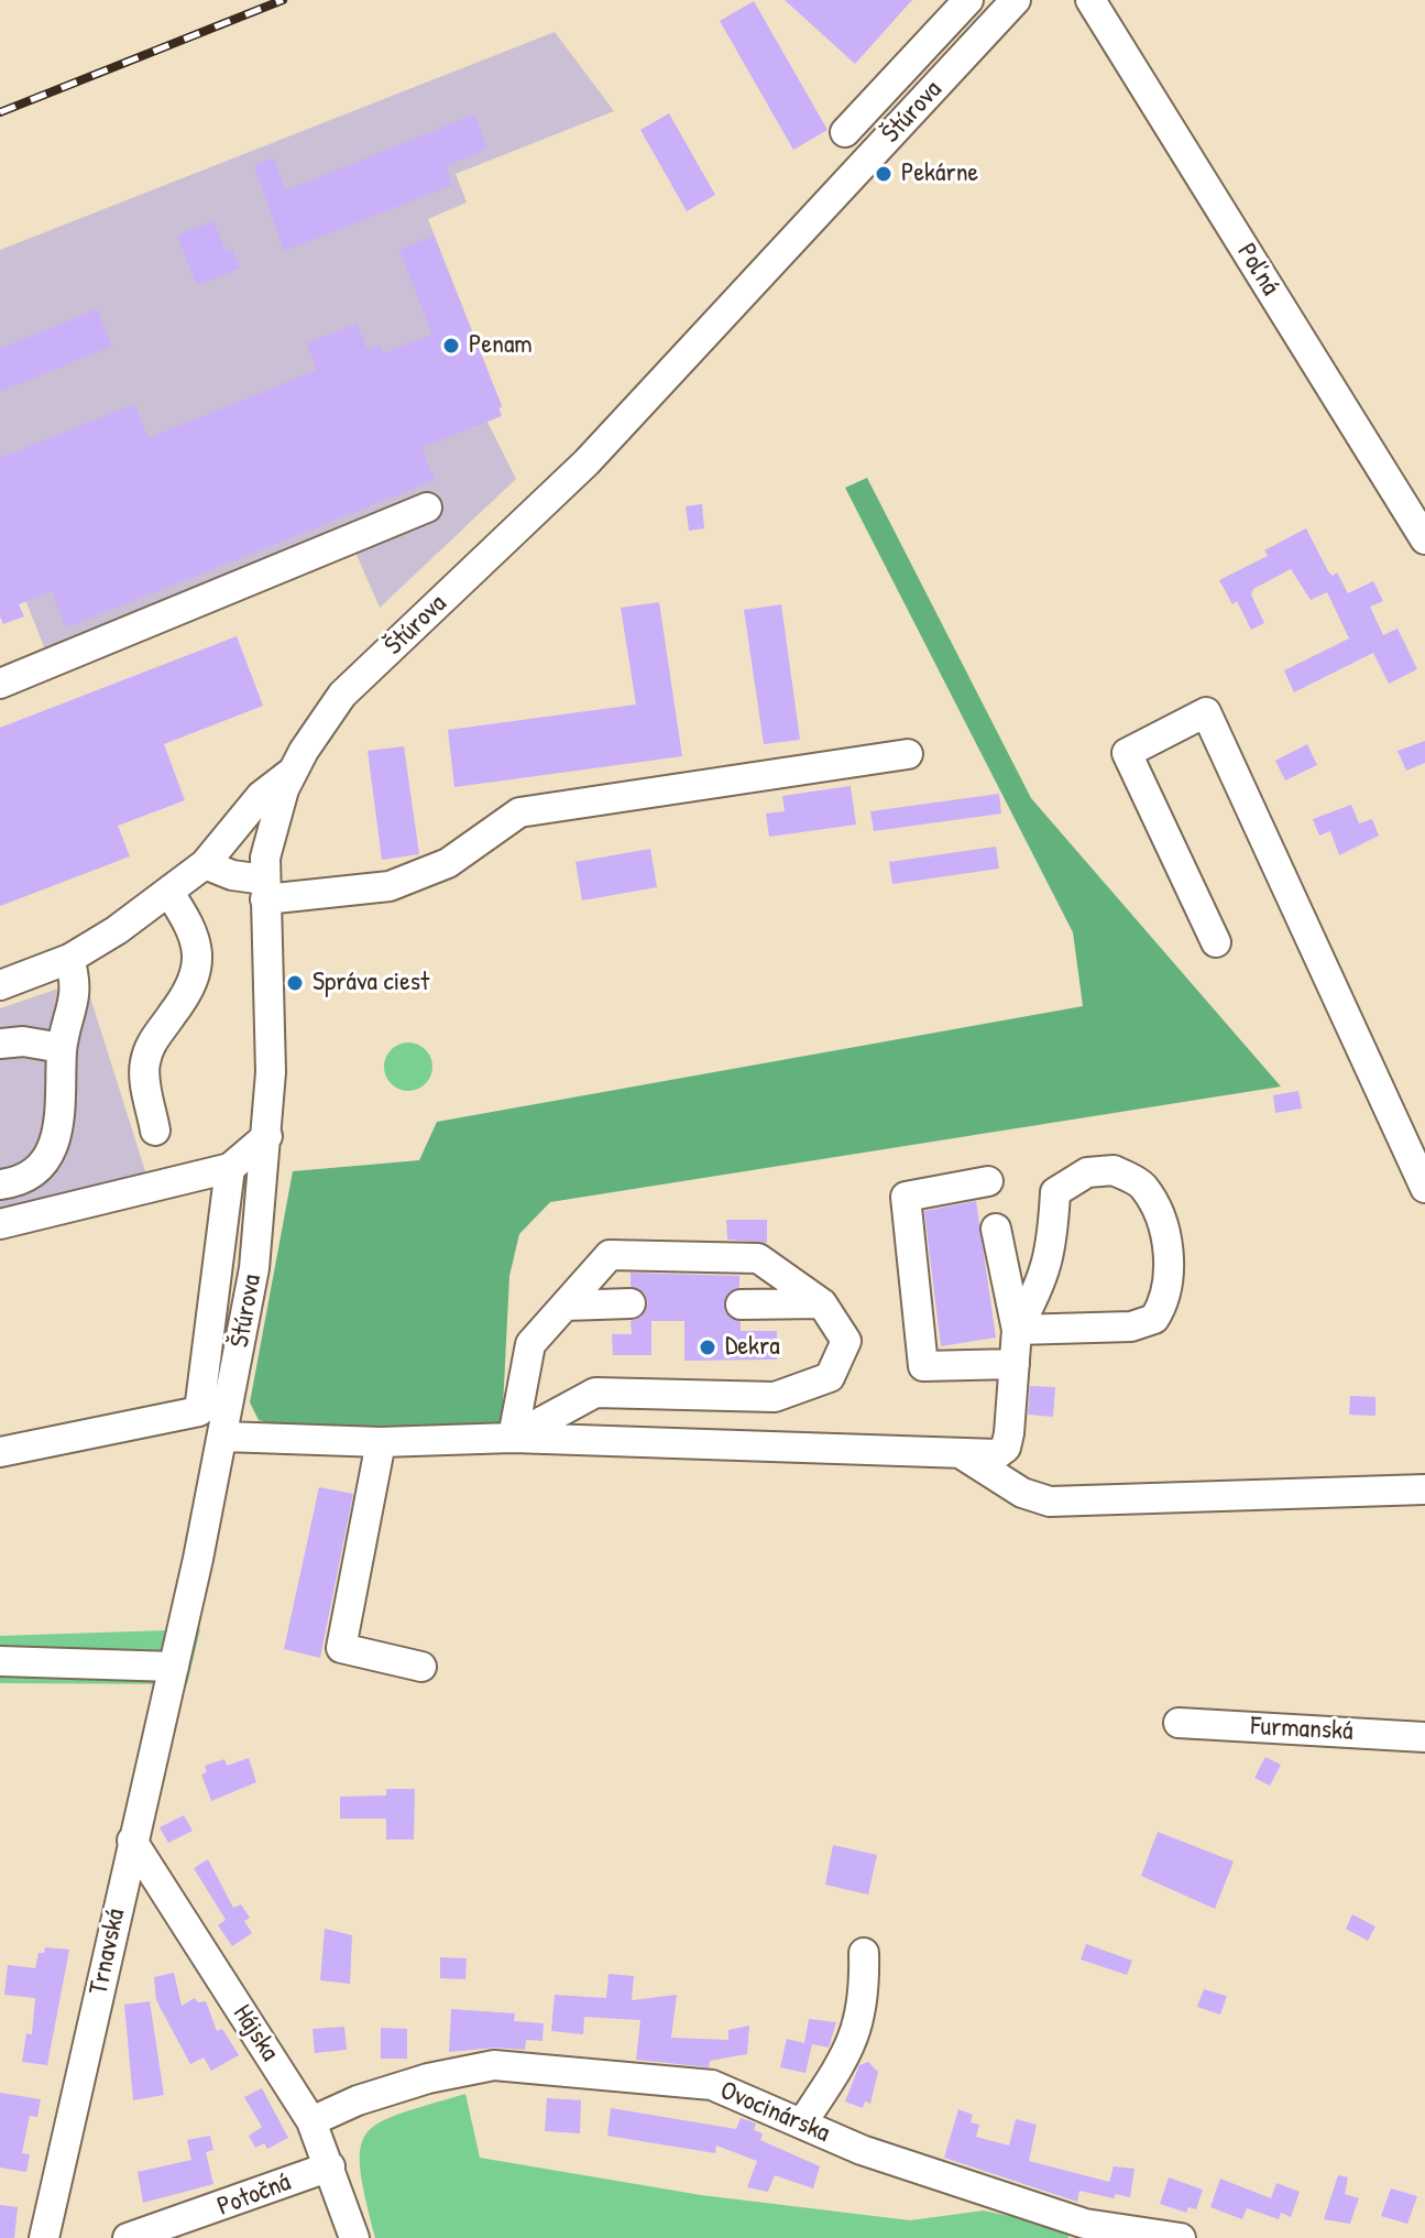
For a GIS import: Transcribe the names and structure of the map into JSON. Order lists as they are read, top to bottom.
{
  "streets": {
    "street": [
      "Štúrova",
      "Poľná",
      "Furmanská",
      "Trnavská",
      "Hájska",
      "Ovocinárska",
      "Potočná"
    ]
  },
  "crossings": [
    ["Štúrova", "Trnavská"],
    ["Trnavská", "Hájska"],
    ["Hájska", "Ovocinárska"],
    ["Hájska", "Potočná"]
  ],
  "places": [
    "Pekárne",
    "Penam",
    "Správa ciest",
    "Dekra"
  ]
}
